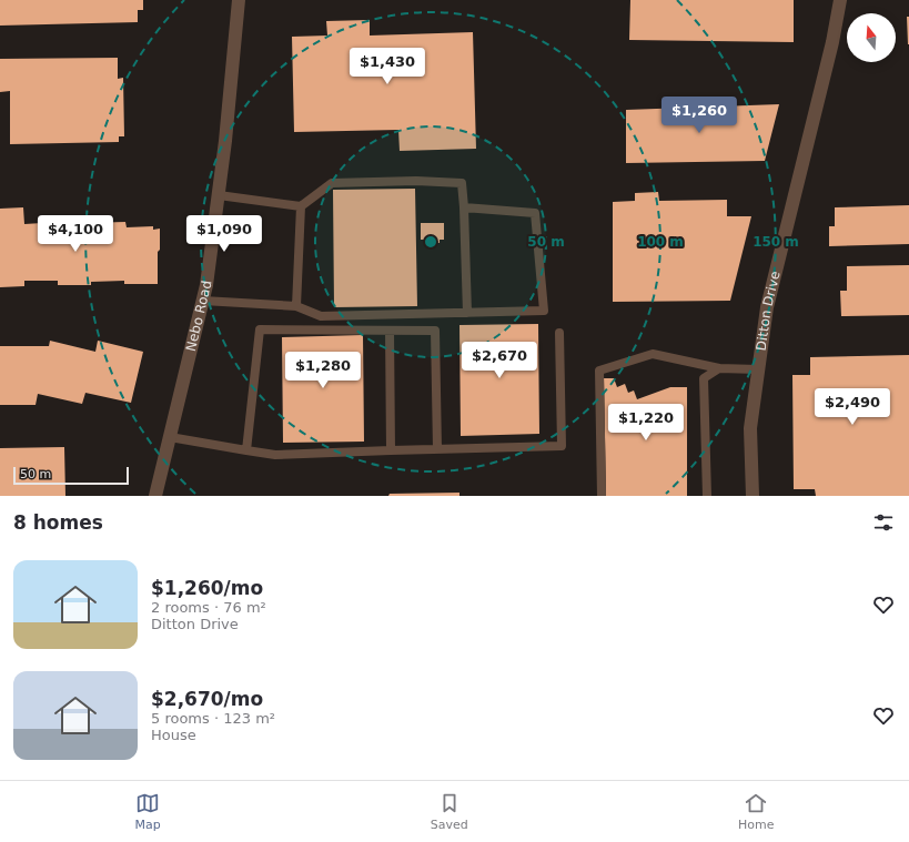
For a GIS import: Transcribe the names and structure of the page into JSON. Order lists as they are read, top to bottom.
{
  "streets": {
    "street": ["Ditton Drive", "Nebo Road"]
  },
  "scale_bar": "50 m",
  "north": "top",
  "page": {
    "price": [
      "$1,430",
      "$1,260",
      "$4,100",
      "$1,090",
      "$2,670",
      "$1,280",
      "$2,490",
      "$1,220"
    ],
    "scale": "50 m",
    "heading": "8 homes",
    "list": [
      {
        "name": "$1,260/mo",
        "note": "2 rooms · 76 m² · Ditton Drive"
      },
      {
        "name": "$2,670/mo",
        "note": "5 rooms · 123 m² · House"
      }
    ],
    "tabs": ["Map", "Saved", "Home"]
  },
  "rings": ["50 m", "100 m", "150 m"]
}
